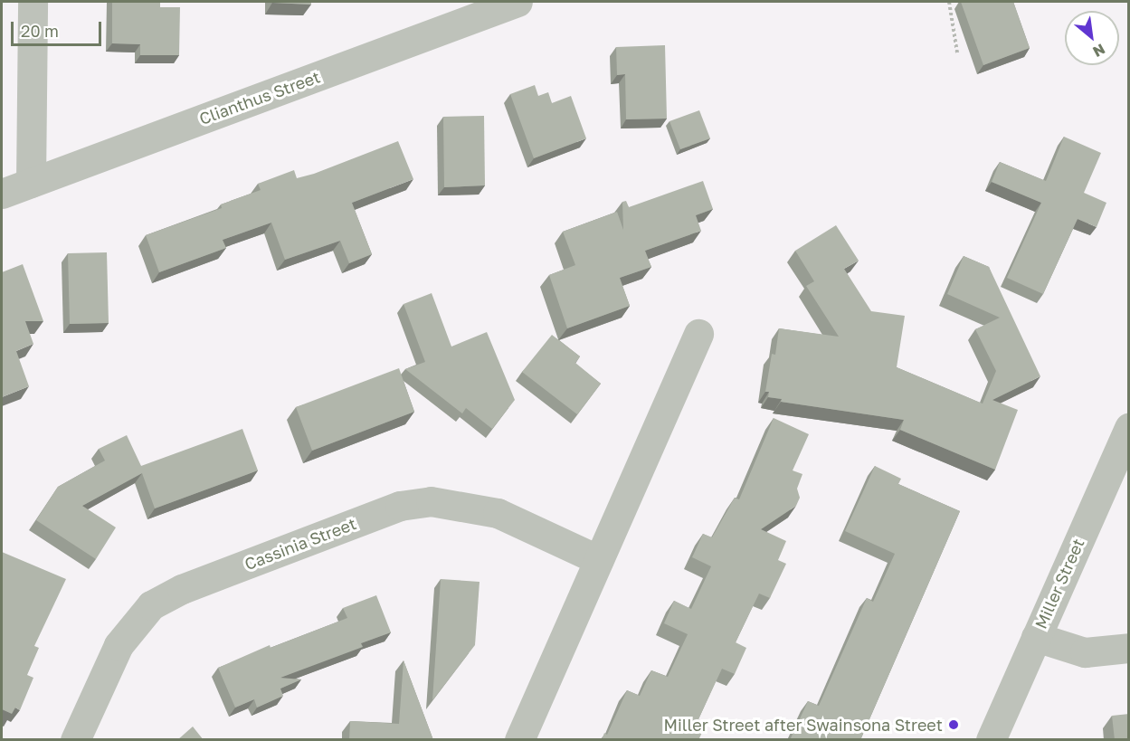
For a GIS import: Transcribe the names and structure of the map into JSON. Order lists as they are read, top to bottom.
{
  "streets": {
    "street": ["Clianthus Street", "Cassinia Street", "Miller Street"]
  },
  "places": ["Miller Street after Swainsona Street"],
  "scale_bar": "20 m",
  "north": "bottom right"
}
